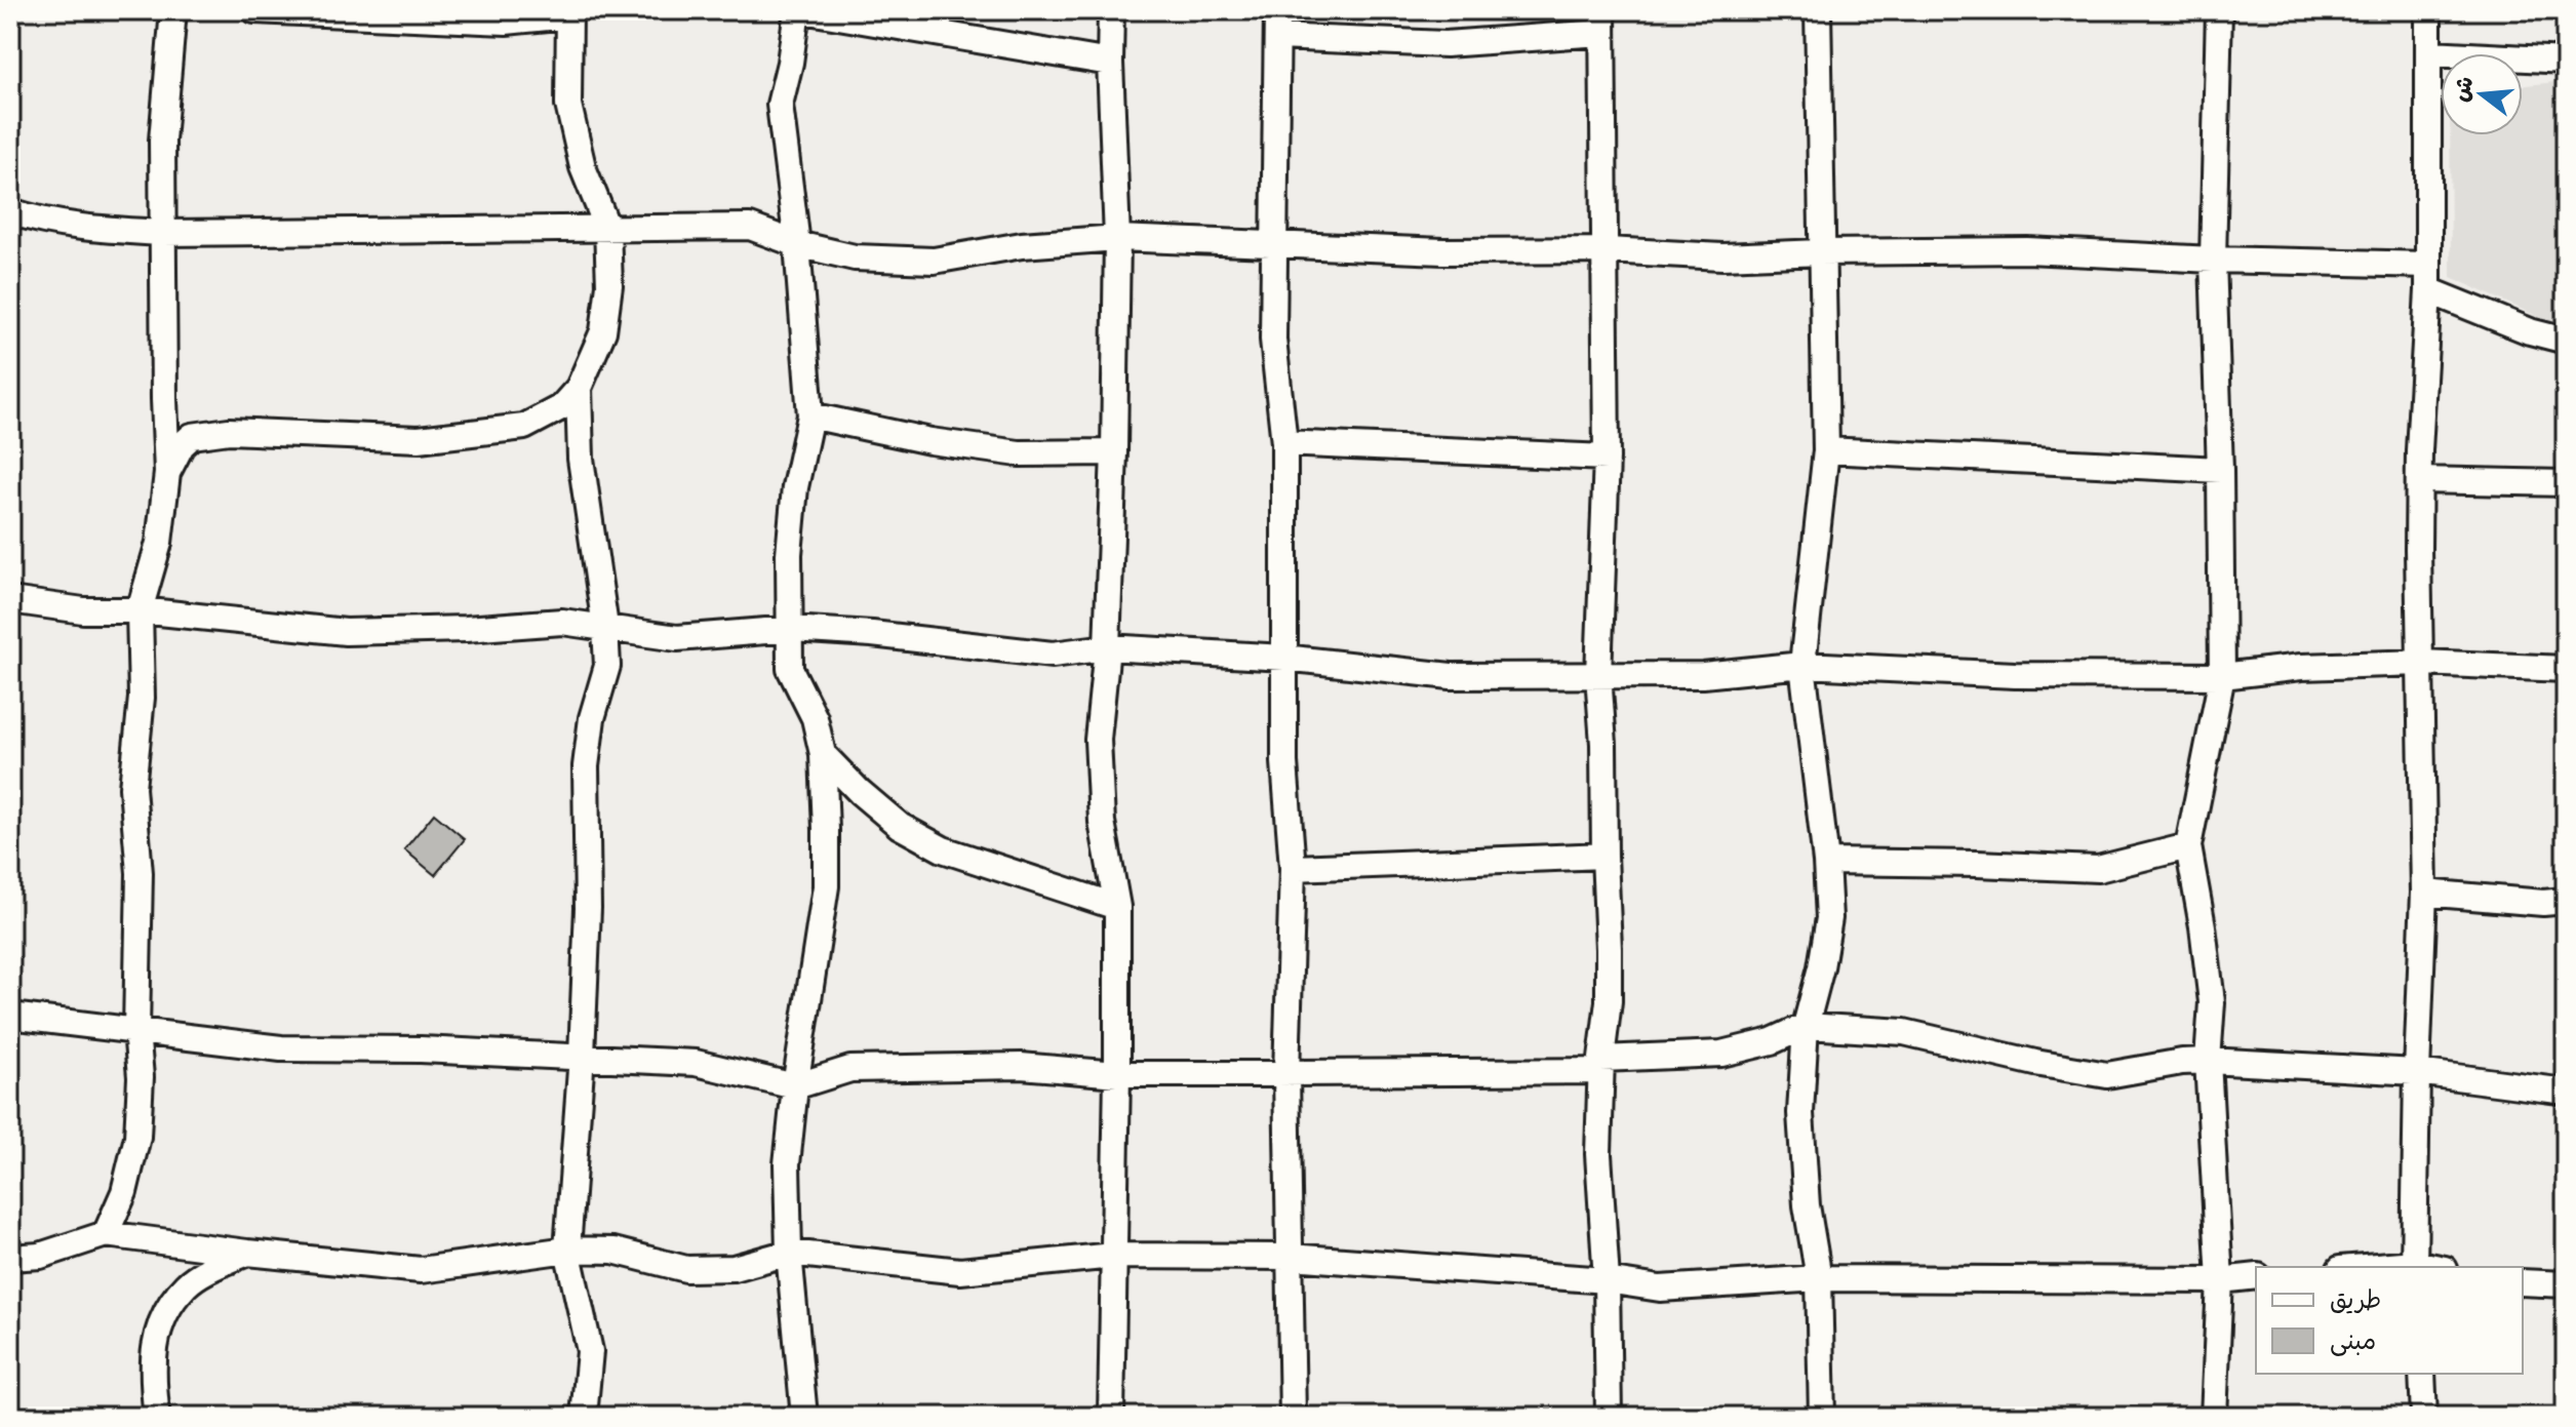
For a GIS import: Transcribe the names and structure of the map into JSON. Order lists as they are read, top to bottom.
{
  "legend": ["طريق", "مبنى"],
  "north": "left"
}
